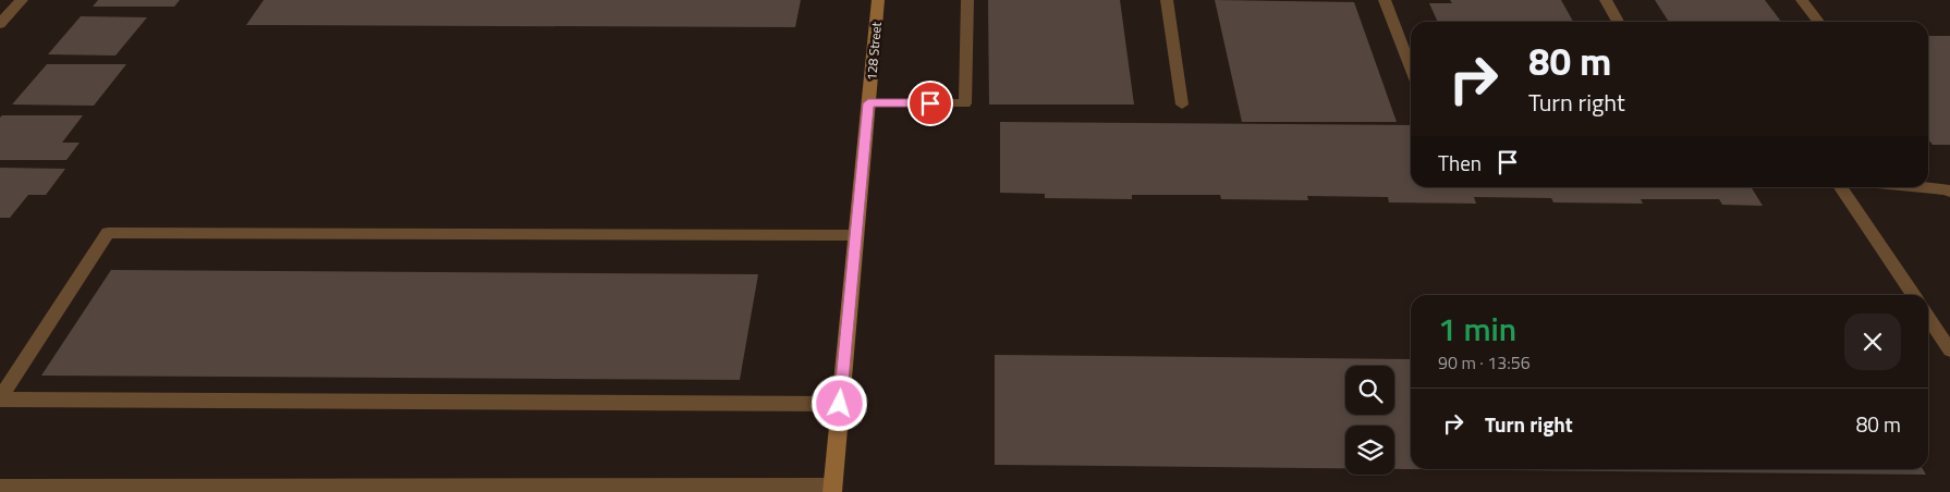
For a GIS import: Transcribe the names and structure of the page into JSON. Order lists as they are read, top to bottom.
{
  "streets": {
    "main road": ["128 Street"]
  },
  "page": {
    "turn": ["80 m", "Turn right"],
    "then": "Then",
    "heading": ["1 min", "90 m · 13:56"],
    "list": [
      {
        "name": "Turn right",
        "value": "80 m"
      }
    ]
  }
}
